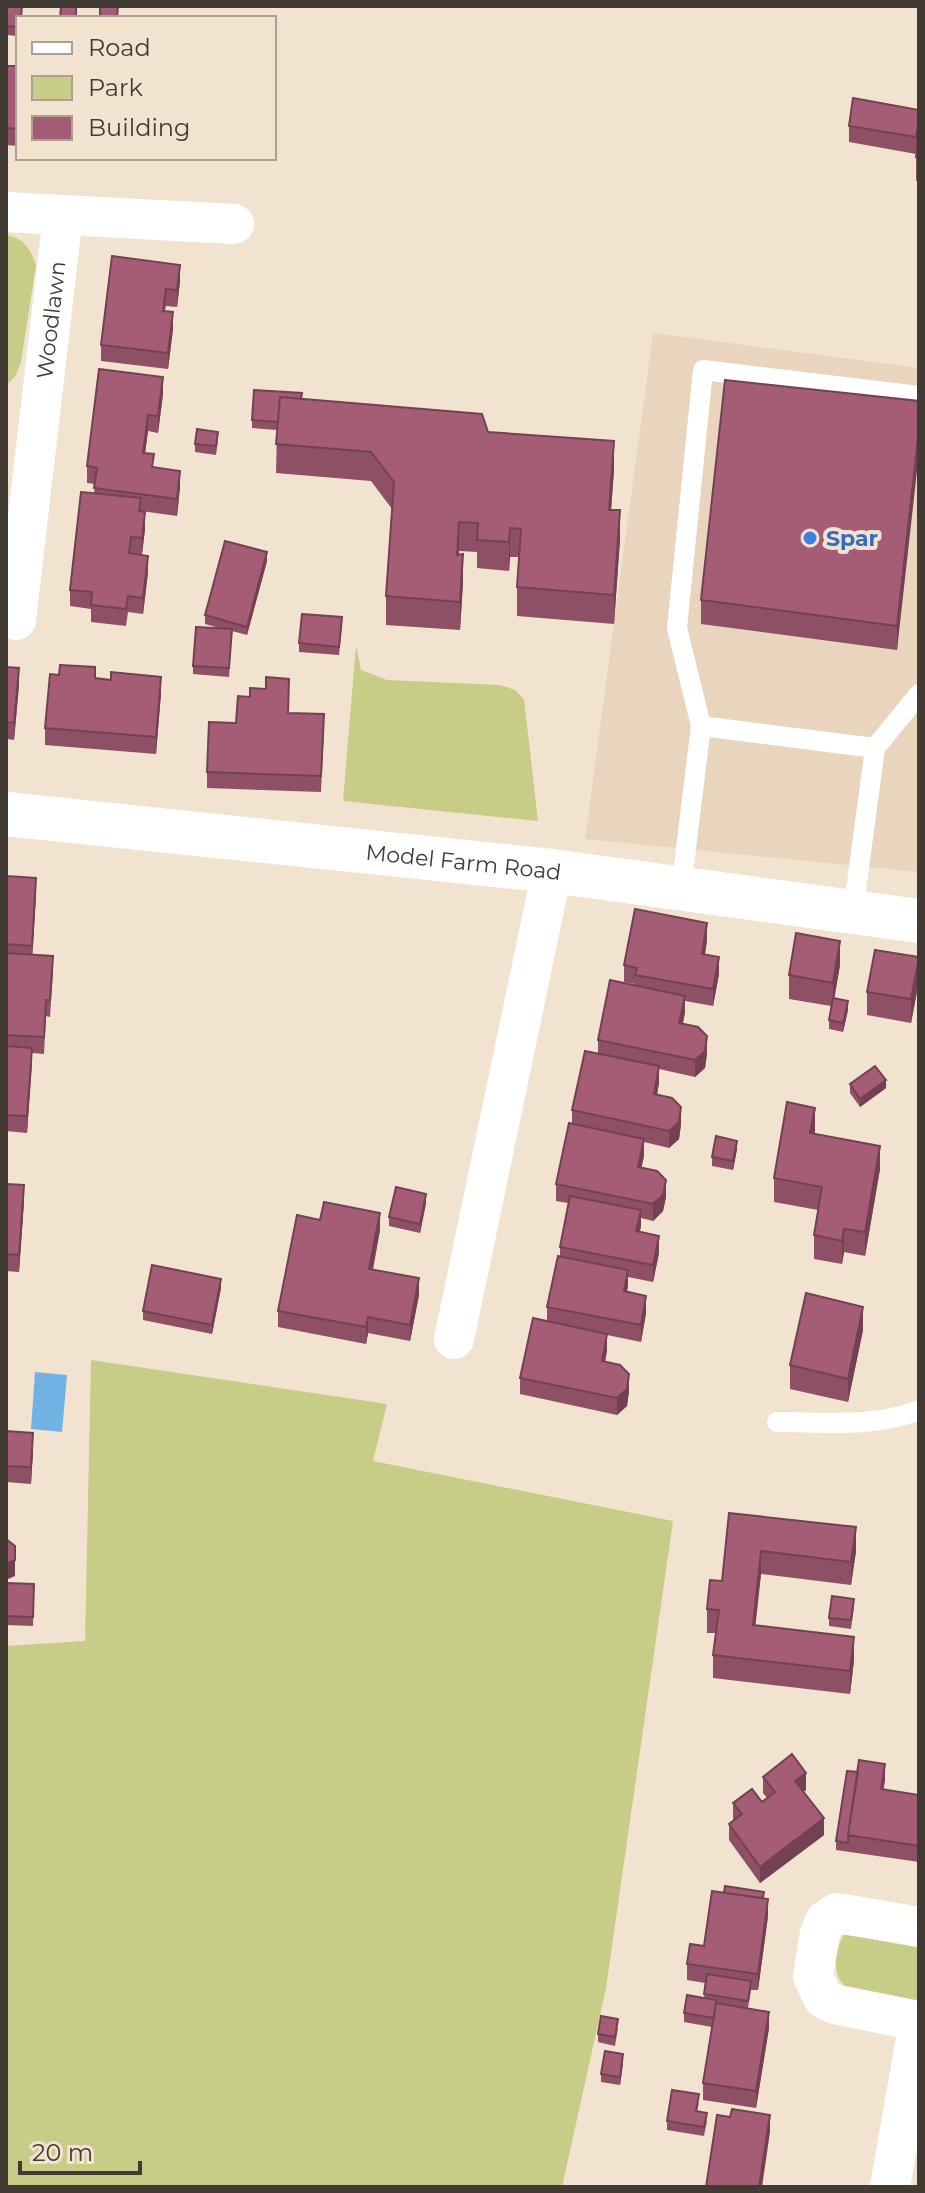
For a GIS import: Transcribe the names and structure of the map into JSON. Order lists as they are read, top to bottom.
{
  "streets": {
    "main road": ["Model Farm Road"],
    "street": ["Woodlawn"]
  },
  "places": ["Spar"],
  "legend": ["Road", "Park", "Building"],
  "scale_bar": "20 m"
}
